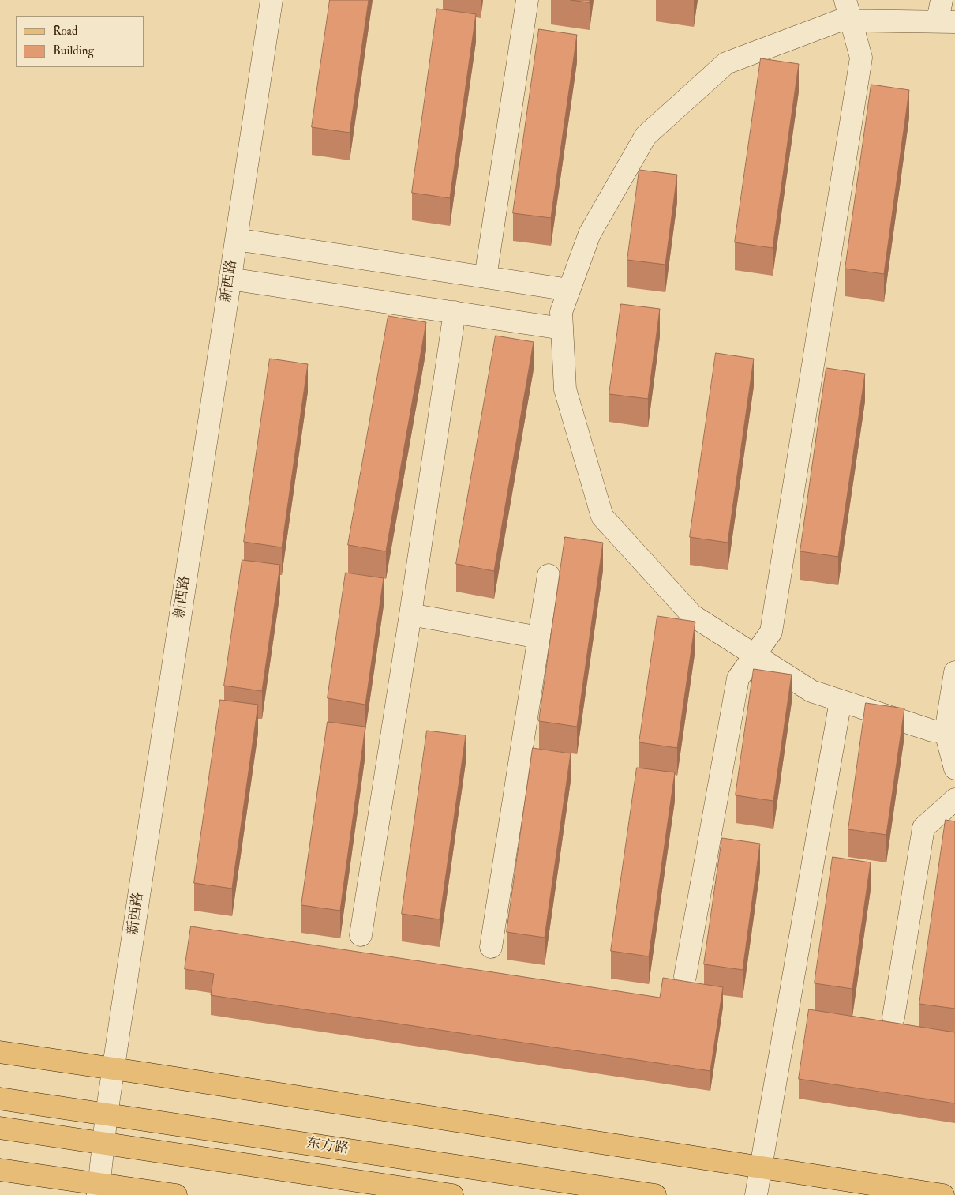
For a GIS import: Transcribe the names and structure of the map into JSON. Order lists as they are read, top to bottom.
{
  "streets": {
    "main road": ["东方路"],
    "street": ["新西路"]
  },
  "crossings": [
    ["新西路", "东方路"]
  ],
  "legend": ["Road", "Building"]
}
